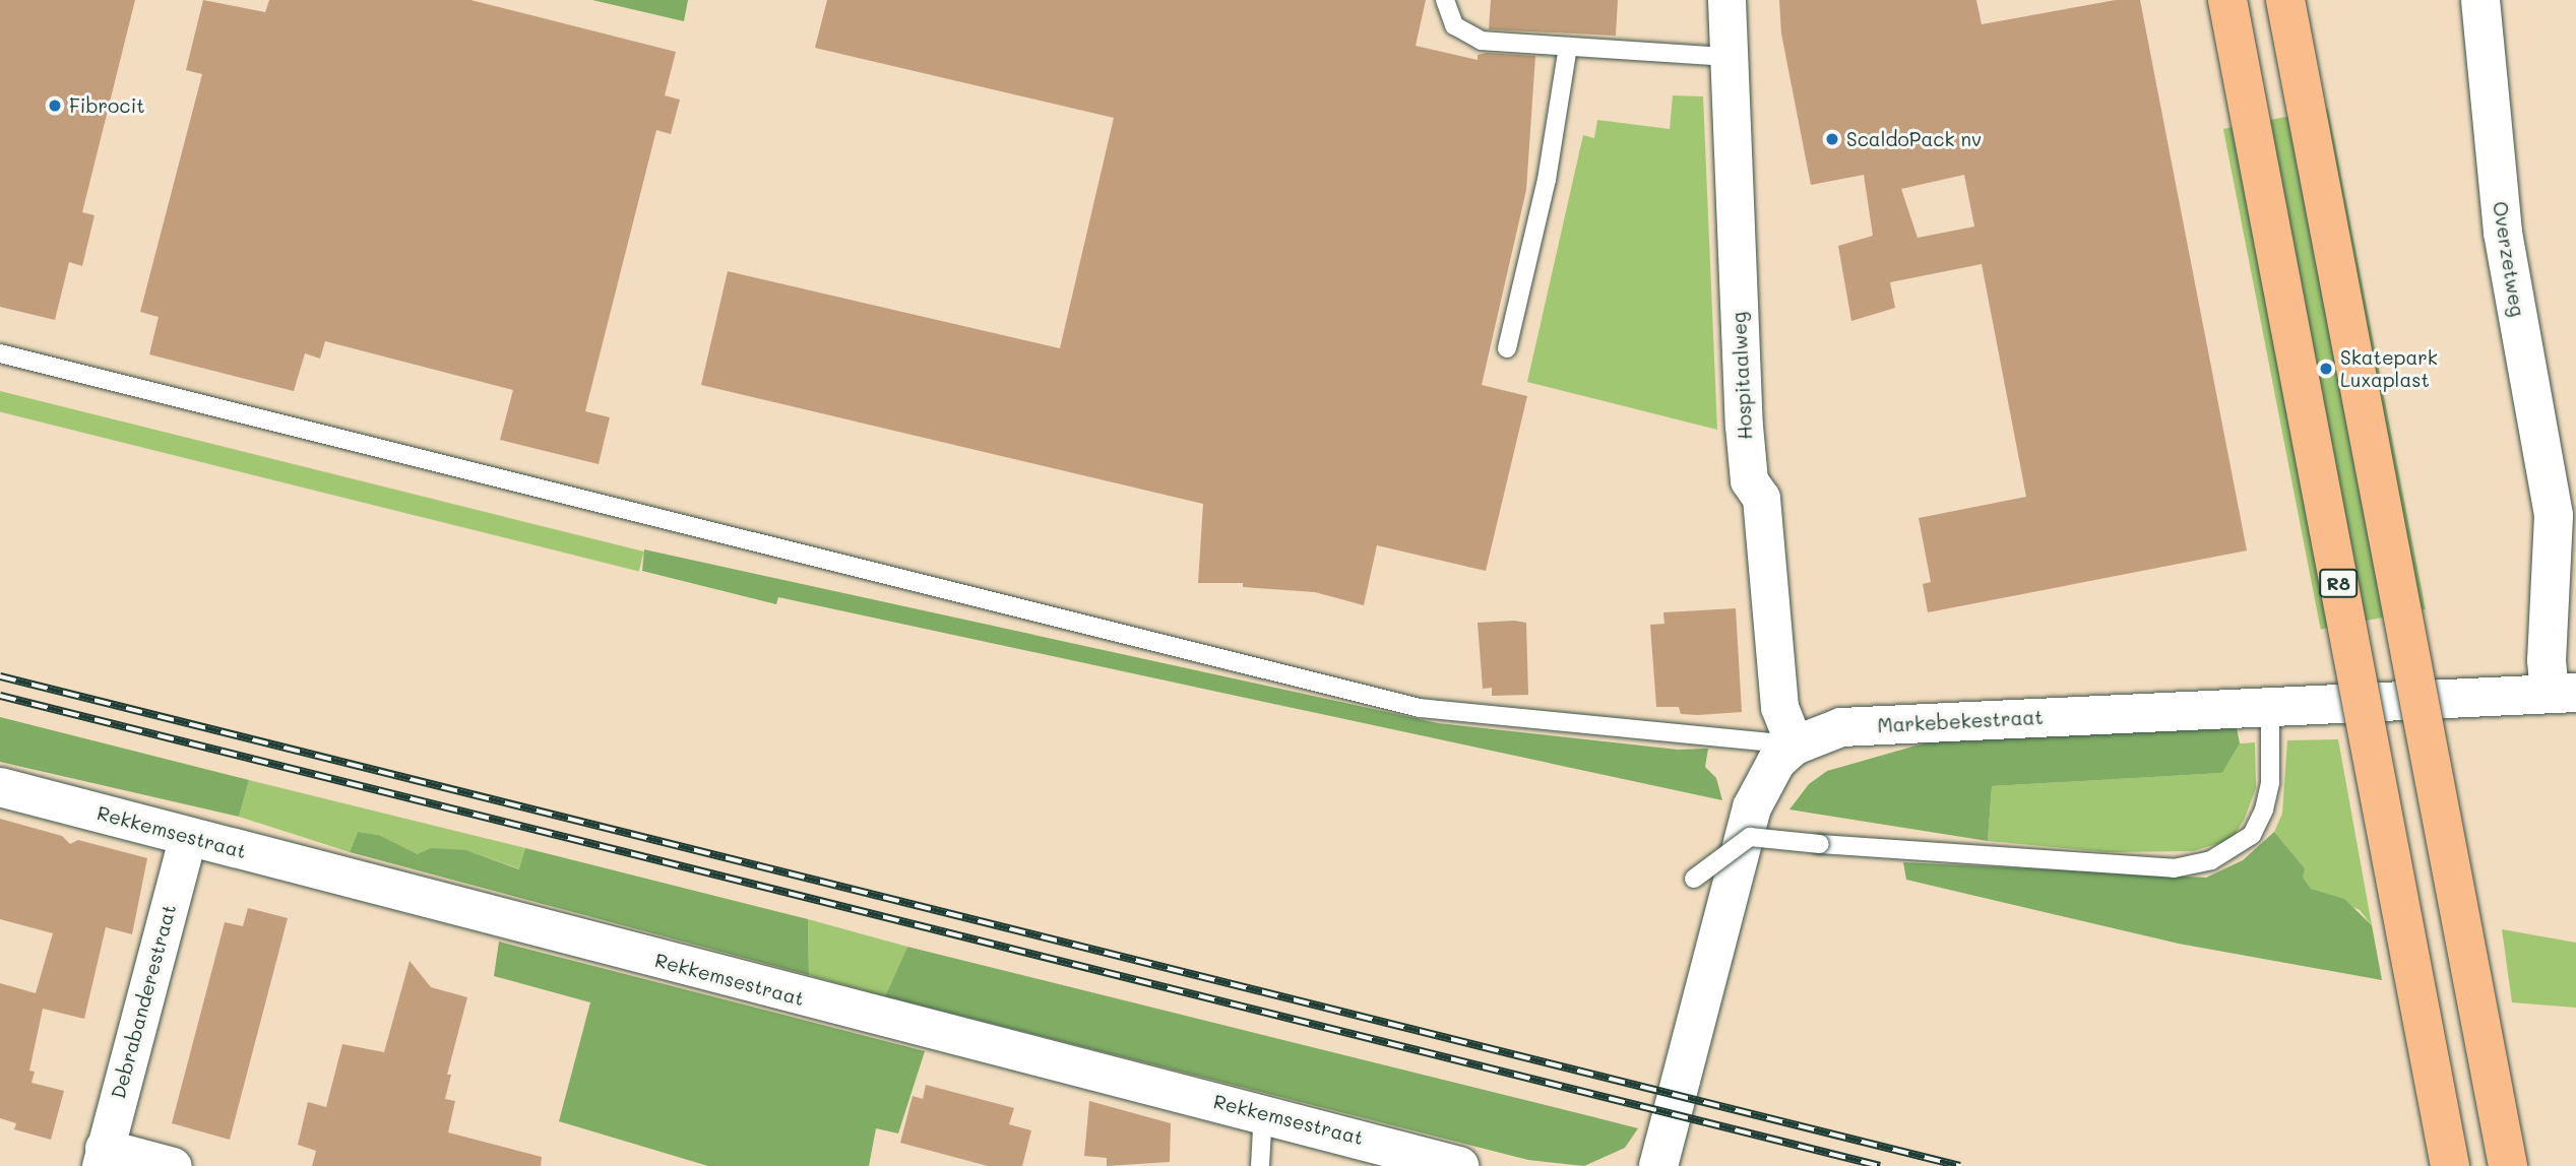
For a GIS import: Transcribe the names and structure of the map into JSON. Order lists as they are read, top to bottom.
{
  "streets": {
    "highway": ["R8"],
    "street": [
      "Overzetweg",
      "Hospitaalweg",
      "Markebekestraat",
      "Rekkemsestraat",
      "Debrabanderestraat"
    ]
  },
  "crossings": [
    ["Overzetweg", "Markebekestraat"],
    ["Hospitaalweg", "Markebekestraat"],
    ["Rekkemsestraat", "Debrabanderestraat"]
  ],
  "places": ["Fibrocit", "ScaldoPack nv", "Skatepark Luxaplast"]
}
